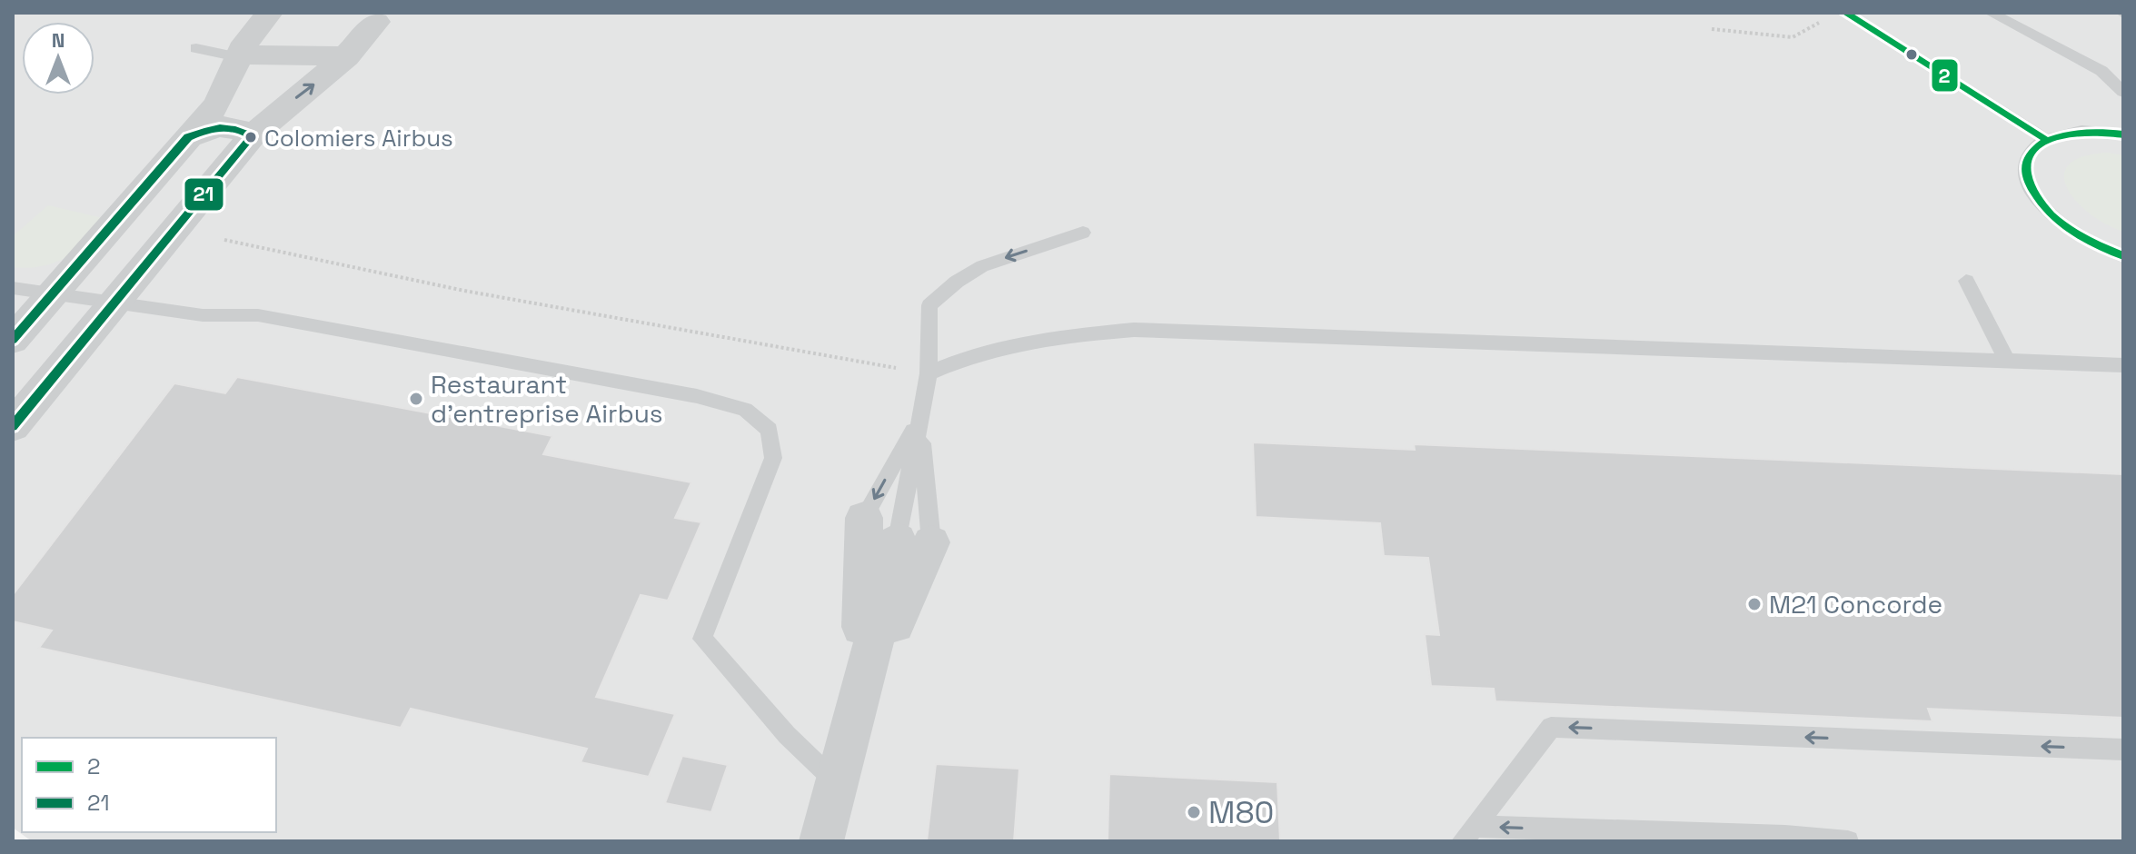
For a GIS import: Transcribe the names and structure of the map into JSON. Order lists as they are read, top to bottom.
{
  "places": [
    "Colomiers Airbus",
    "Restaurant d'entreprise Airbus",
    "M21 Concorde",
    "M80"
  ],
  "lines": ["transit line 2", "transit line 21"],
  "legend": ["2", "21"],
  "north": "top"
}
